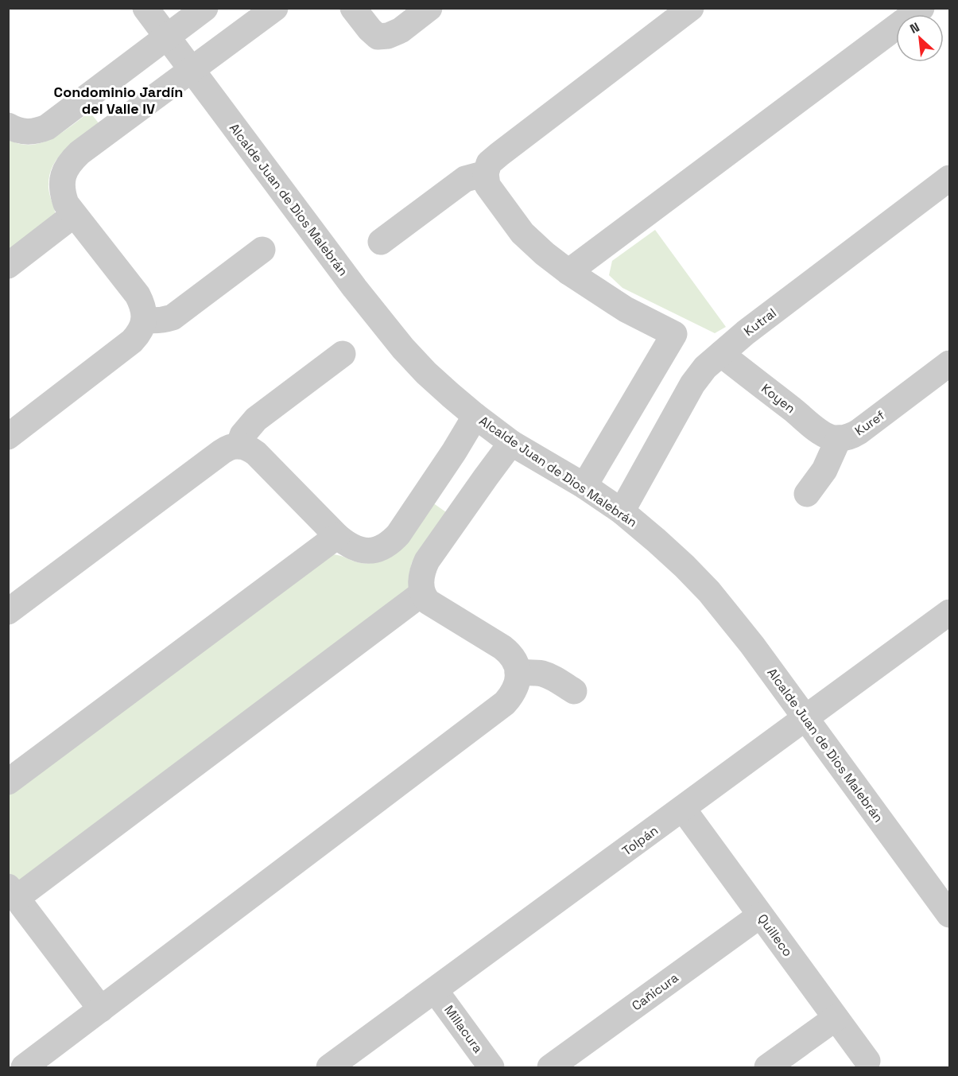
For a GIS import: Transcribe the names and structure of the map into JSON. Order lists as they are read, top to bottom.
{
  "streets": {
    "street": [
      "Alcalde Juan de Dios Malebrán",
      "Kutral",
      "Koyen",
      "Kuref",
      "Tolpán",
      "Quilleco",
      "Cañicura",
      "Millacura"
    ]
  },
  "crossings": [
    ["Alcalde Juan de Dios Malebrán", "Kutral"],
    ["Alcalde Juan de Dios Malebrán", "Tolpán"],
    ["Kutral", "Koyen"],
    ["Koyen", "Kuref"],
    ["Tolpán", "Quilleco"],
    ["Tolpán", "Millacura"],
    ["Quilleco", "Cañicura"]
  ],
  "districts": ["Condominio Jardín del Valle IV"],
  "north": "top left"
}
